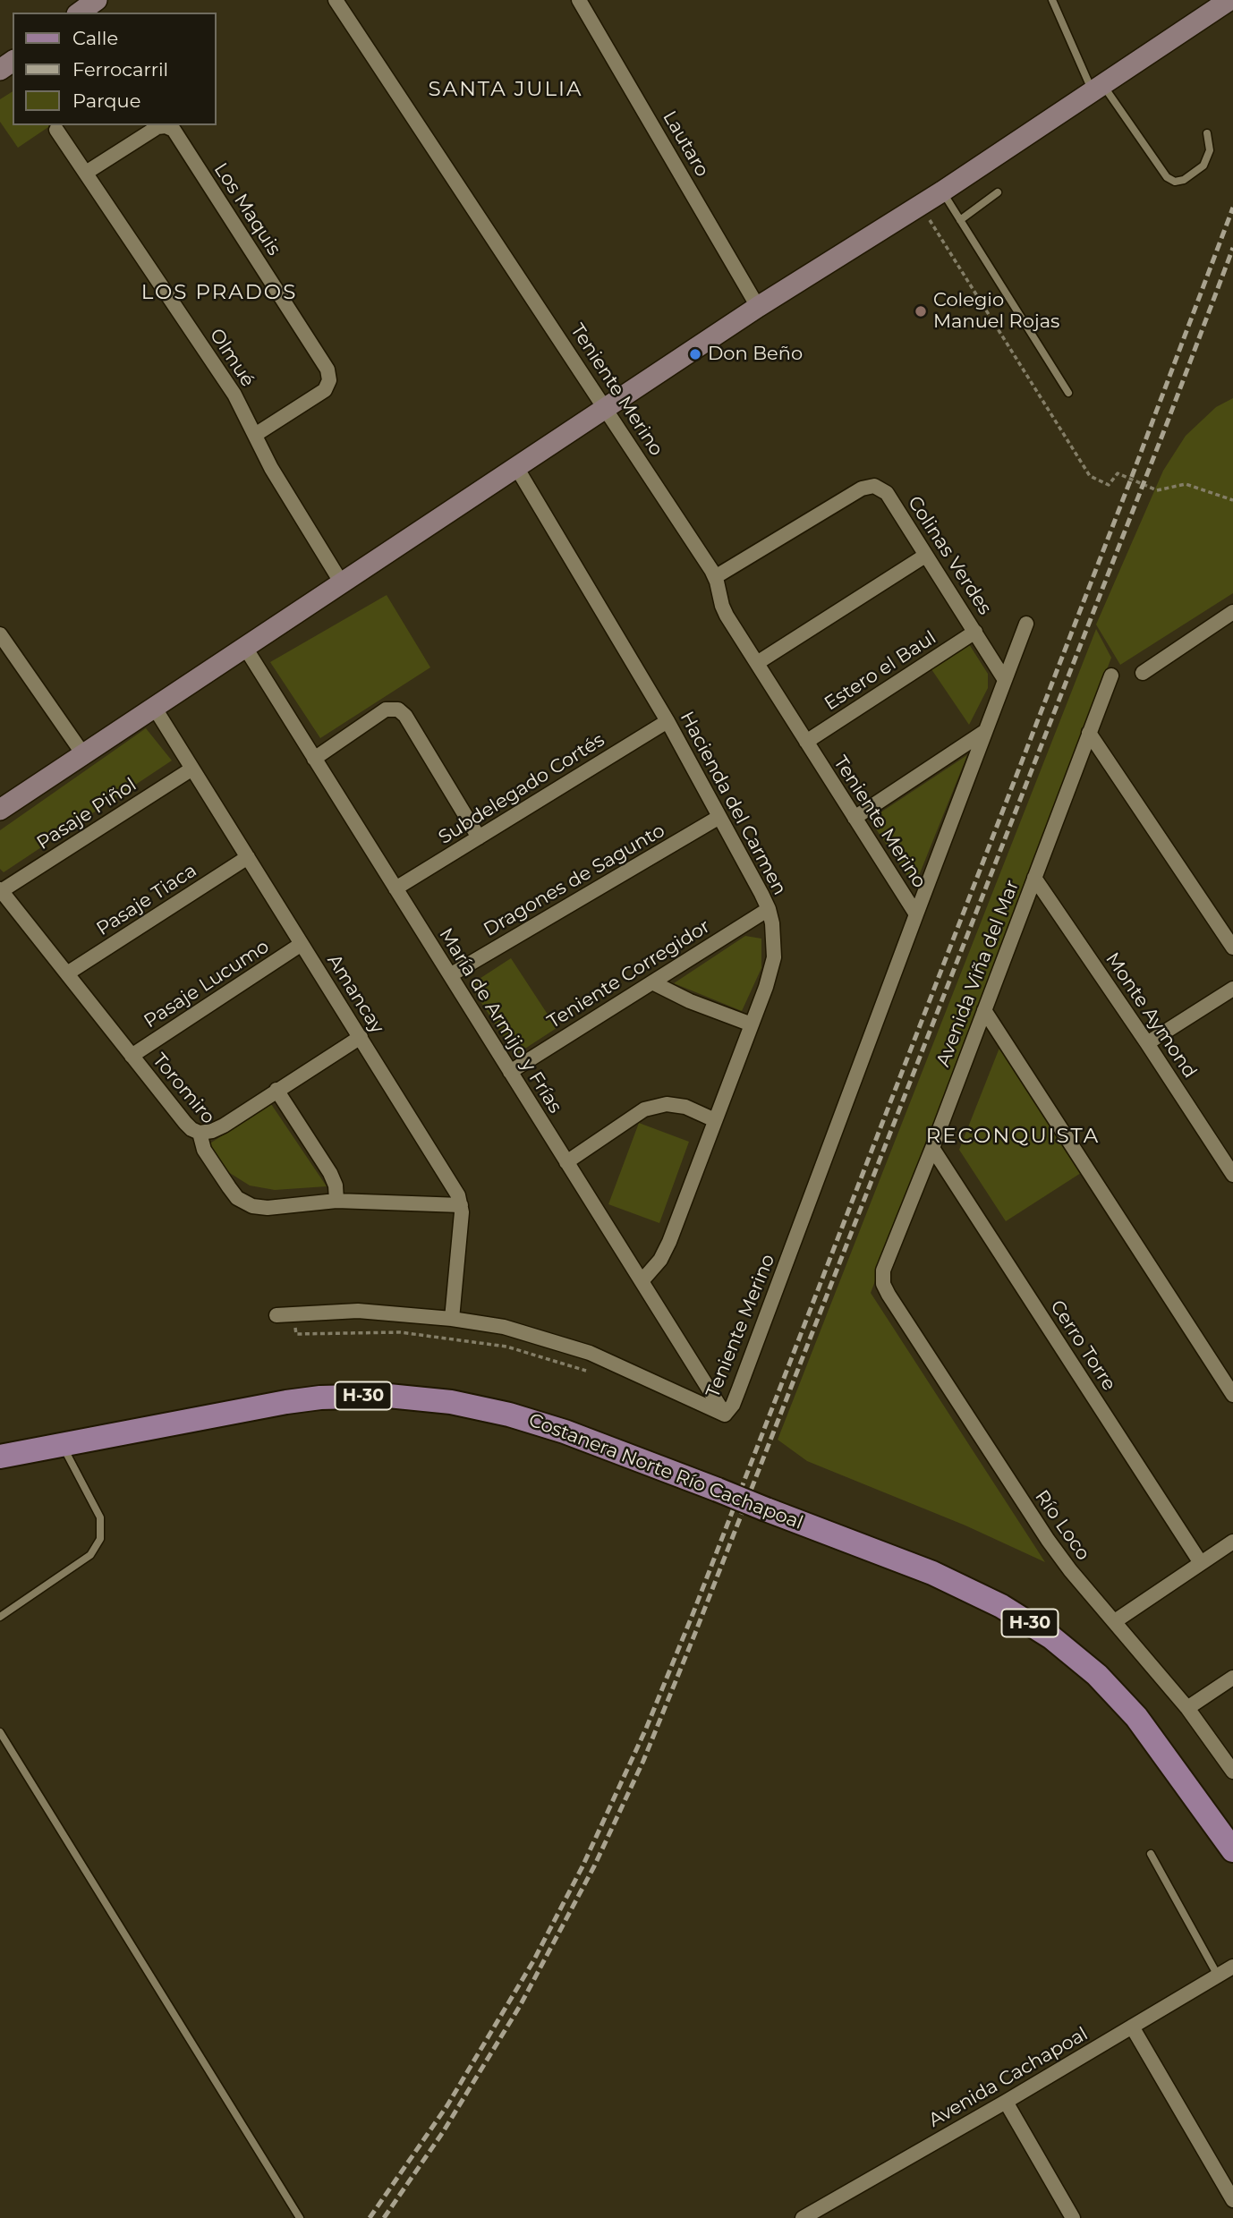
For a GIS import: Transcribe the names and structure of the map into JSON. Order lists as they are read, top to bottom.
{
  "streets": {
    "main road": ["H-30", "Costanera Norte Río Cachapoal"],
    "street": [
      "Lautaro",
      "Los Maquis",
      "Olmué",
      "Teniente Merino",
      "Colinas Verdes",
      "Estero el Baul",
      "Subdelegado Cortés",
      "Hacienda del Carmen",
      "Pasaje Piñol",
      "Dragones de Sagunto",
      "Pasaje Tiaca",
      "Avenida Viña del Mar",
      "Teniente Corregidor",
      "Pasaje Lucumo",
      "Amancay",
      "Monte Aymond",
      "María de Armijo y Frías",
      "Toromiro",
      "Cerro Torre",
      "Río Loco",
      "Avenida Cachapoal"
    ]
  },
  "crossings": [
    ["Los Maquis", "Olmué"],
    ["Teniente Merino", "Colinas Verdes"],
    ["Teniente Merino", "Estero el Baul"],
    ["Teniente Merino", "Amancay"],
    ["Teniente Merino", "María de Armijo y Frías"],
    ["Colinas Verdes", "Estero el Baul"],
    ["Subdelegado Cortés", "Hacienda del Carmen"],
    ["Subdelegado Cortés", "María de Armijo y Frías"],
    ["Hacienda del Carmen", "Dragones de Sagunto"],
    ["Hacienda del Carmen", "Teniente Corregidor"],
    ["Hacienda del Carmen", "María de Armijo y Frías"],
    ["Pasaje Piñol", "Amancay"],
    ["Pasaje Piñol", "Toromiro"],
    ["Dragones de Sagunto", "María de Armijo y Frías"],
    ["Pasaje Tiaca", "Amancay"],
    ["Pasaje Tiaca", "Toromiro"],
    ["Avenida Viña del Mar", "Monte Aymond"],
    ["Avenida Viña del Mar", "Cerro Torre"],
    ["Avenida Viña del Mar", "Río Loco"],
    ["Teniente Corregidor", "María de Armijo y Frías"],
    ["Pasaje Lucumo", "Amancay"],
    ["Pasaje Lucumo", "Toromiro"],
    ["Amancay", "Toromiro"]
  ],
  "districts": ["SANTA JULIA", "LOS PRADOS", "RECONQUISTA"],
  "places": ["Colegio Manuel Rojas", "Don Beño"],
  "legend": ["Calle", "Ferrocarril", "Parque"]
}
